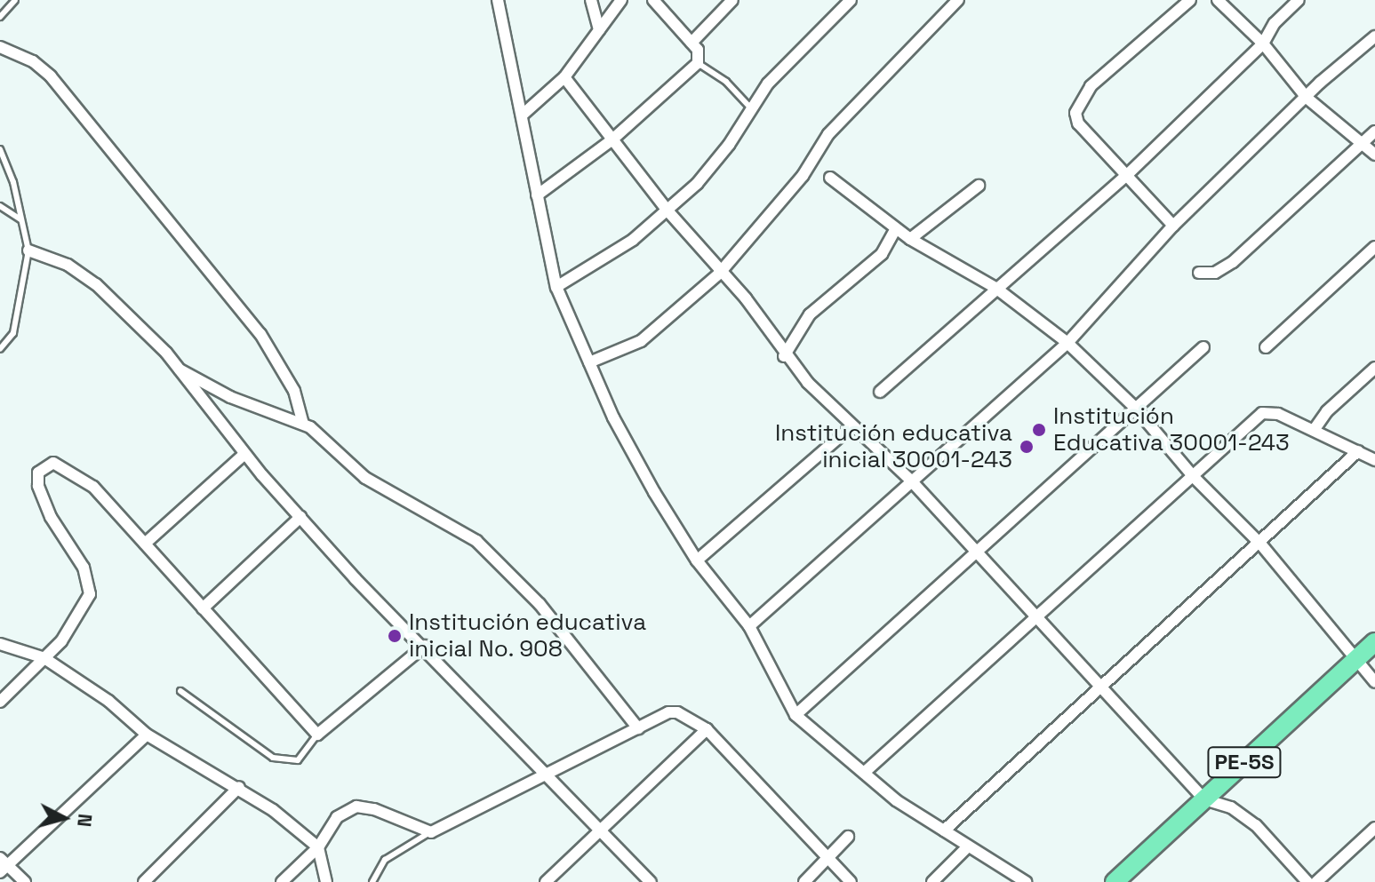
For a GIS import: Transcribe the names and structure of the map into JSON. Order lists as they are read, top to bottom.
{
  "streets": {
    "highway": ["PE-5S"]
  },
  "places": ["Institución Educativa 30001-243", "Institución educativa inicial 30001-243", "Institución educativa inicial No. 908"],
  "north": "right"
}
